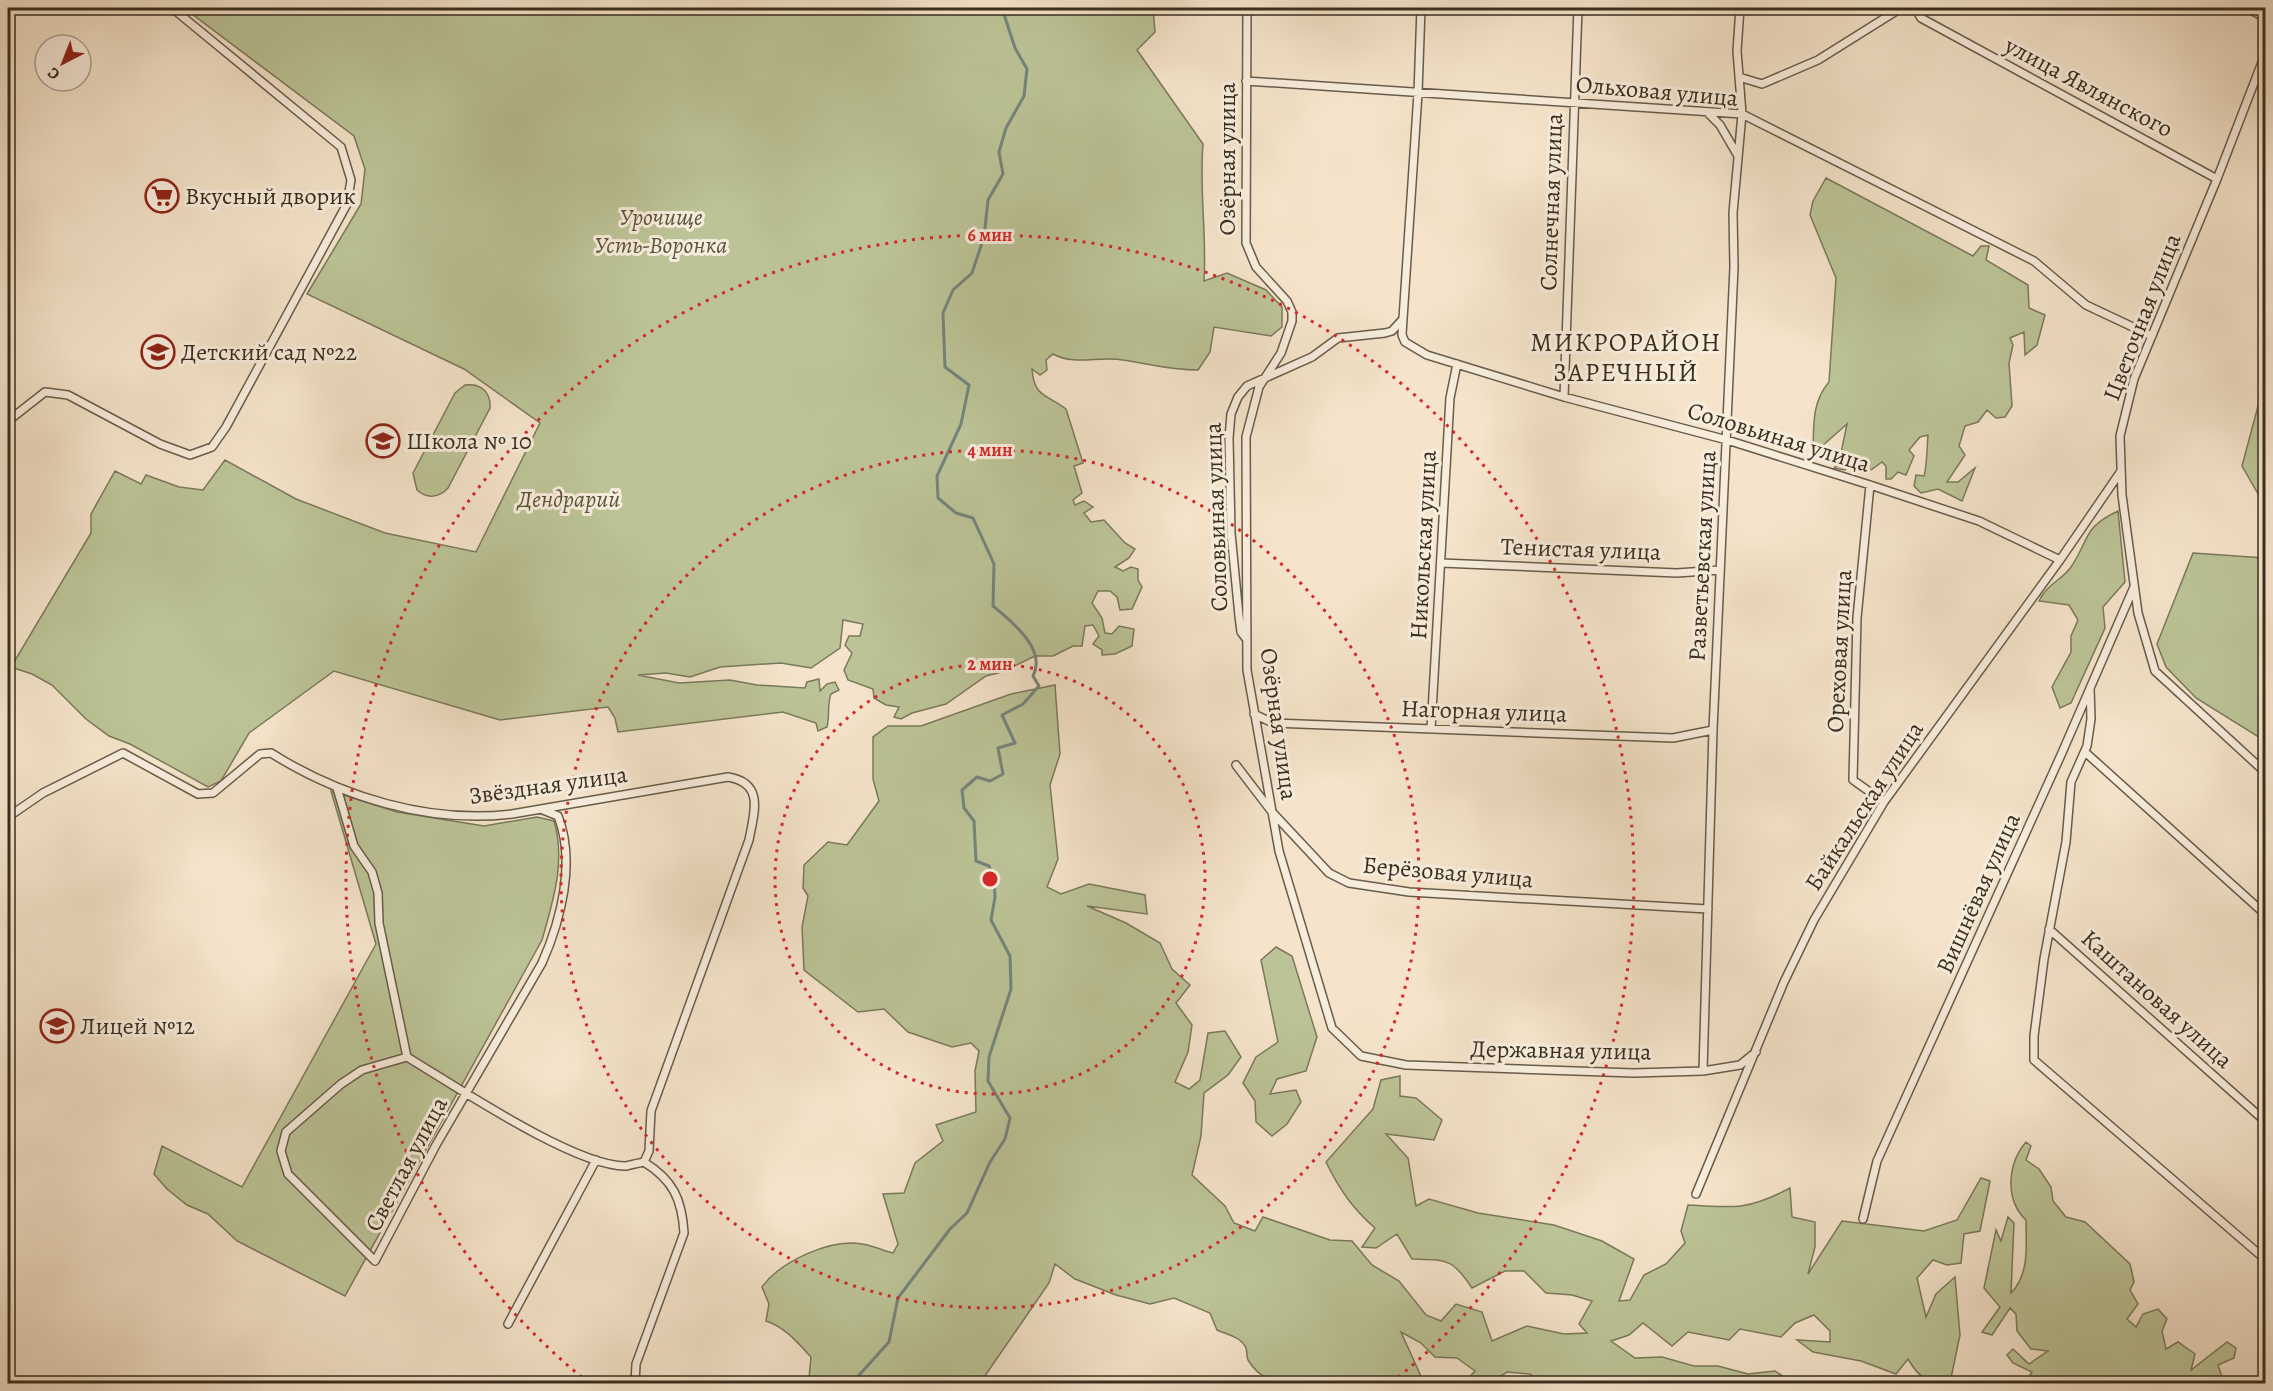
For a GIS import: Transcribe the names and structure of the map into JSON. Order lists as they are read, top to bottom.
{
  "streets": {
    "street": [
      "улица Являнского",
      "Ольховая улица",
      "Озёрная улица",
      "Солнечная улица",
      "Цветочная улица",
      "Соловьиная улица",
      "Никольская улица",
      "Тенистая улица",
      "Разветьевская улица",
      "Ореховая улица",
      "Нагорная улица",
      "Звёздная улица",
      "Байкальская улица",
      "Берёзовая улица",
      "Вишнёвая улица",
      "Каштановая улица",
      "Державная улица",
      "Светлая улица"
    ]
  },
  "crossings": [
    ["улица Являнского", "Цветочная улица"],
    ["Ольховая улица", "Озёрная улица"],
    ["Ольховая улица", "Солнечная улица"],
    ["Ольховая улица", "Цветочная улица"],
    ["Ольховая улица", "Разветьевская улица"],
    ["Озёрная улица", "Соловьиная улица"],
    ["Озёрная улица", "Нагорная улица"],
    ["Озёрная улица", "Берёзовая улица"],
    ["Озёрная улица", "Державная улица"],
    ["Солнечная улица", "Соловьиная улица"],
    ["Цветочная улица", "Байкальская улица"],
    ["Цветочная улица", "Вишнёвая улица"],
    ["Соловьиная улица", "Никольская улица"],
    ["Соловьиная улица", "Разветьевская улица"],
    ["Соловьиная улица", "Ореховая улица"],
    ["Соловьиная улица", "Байкальская улица"],
    ["Никольская улица", "Тенистая улица"],
    ["Никольская улица", "Нагорная улица"],
    ["Тенистая улица", "Разветьевская улица"],
    ["Разветьевская улица", "Нагорная улица"],
    ["Разветьевская улица", "Берёзовая улица"],
    ["Разветьевская улица", "Державная улица"],
    ["Ореховая улица", "Байкальская улица"],
    ["Звёздная улица", "Светлая улица"],
    ["Байкальская улица", "Державная улица"]
  ],
  "districts": ["МИКРОРАЙОН ЗАРЕЧНЫЙ"],
  "parks": ["Урочище Усть-Воронка", "Дендрарий"],
  "places": {
    "supermarket": ["Вкусный дворик"],
    "school or university": ["Детский сад №22", "Школа № 10", "Лицей №12"]
  },
  "north": "bottom left",
  "rings": ["6 мин", "4 мин", "2 мин"]
}
